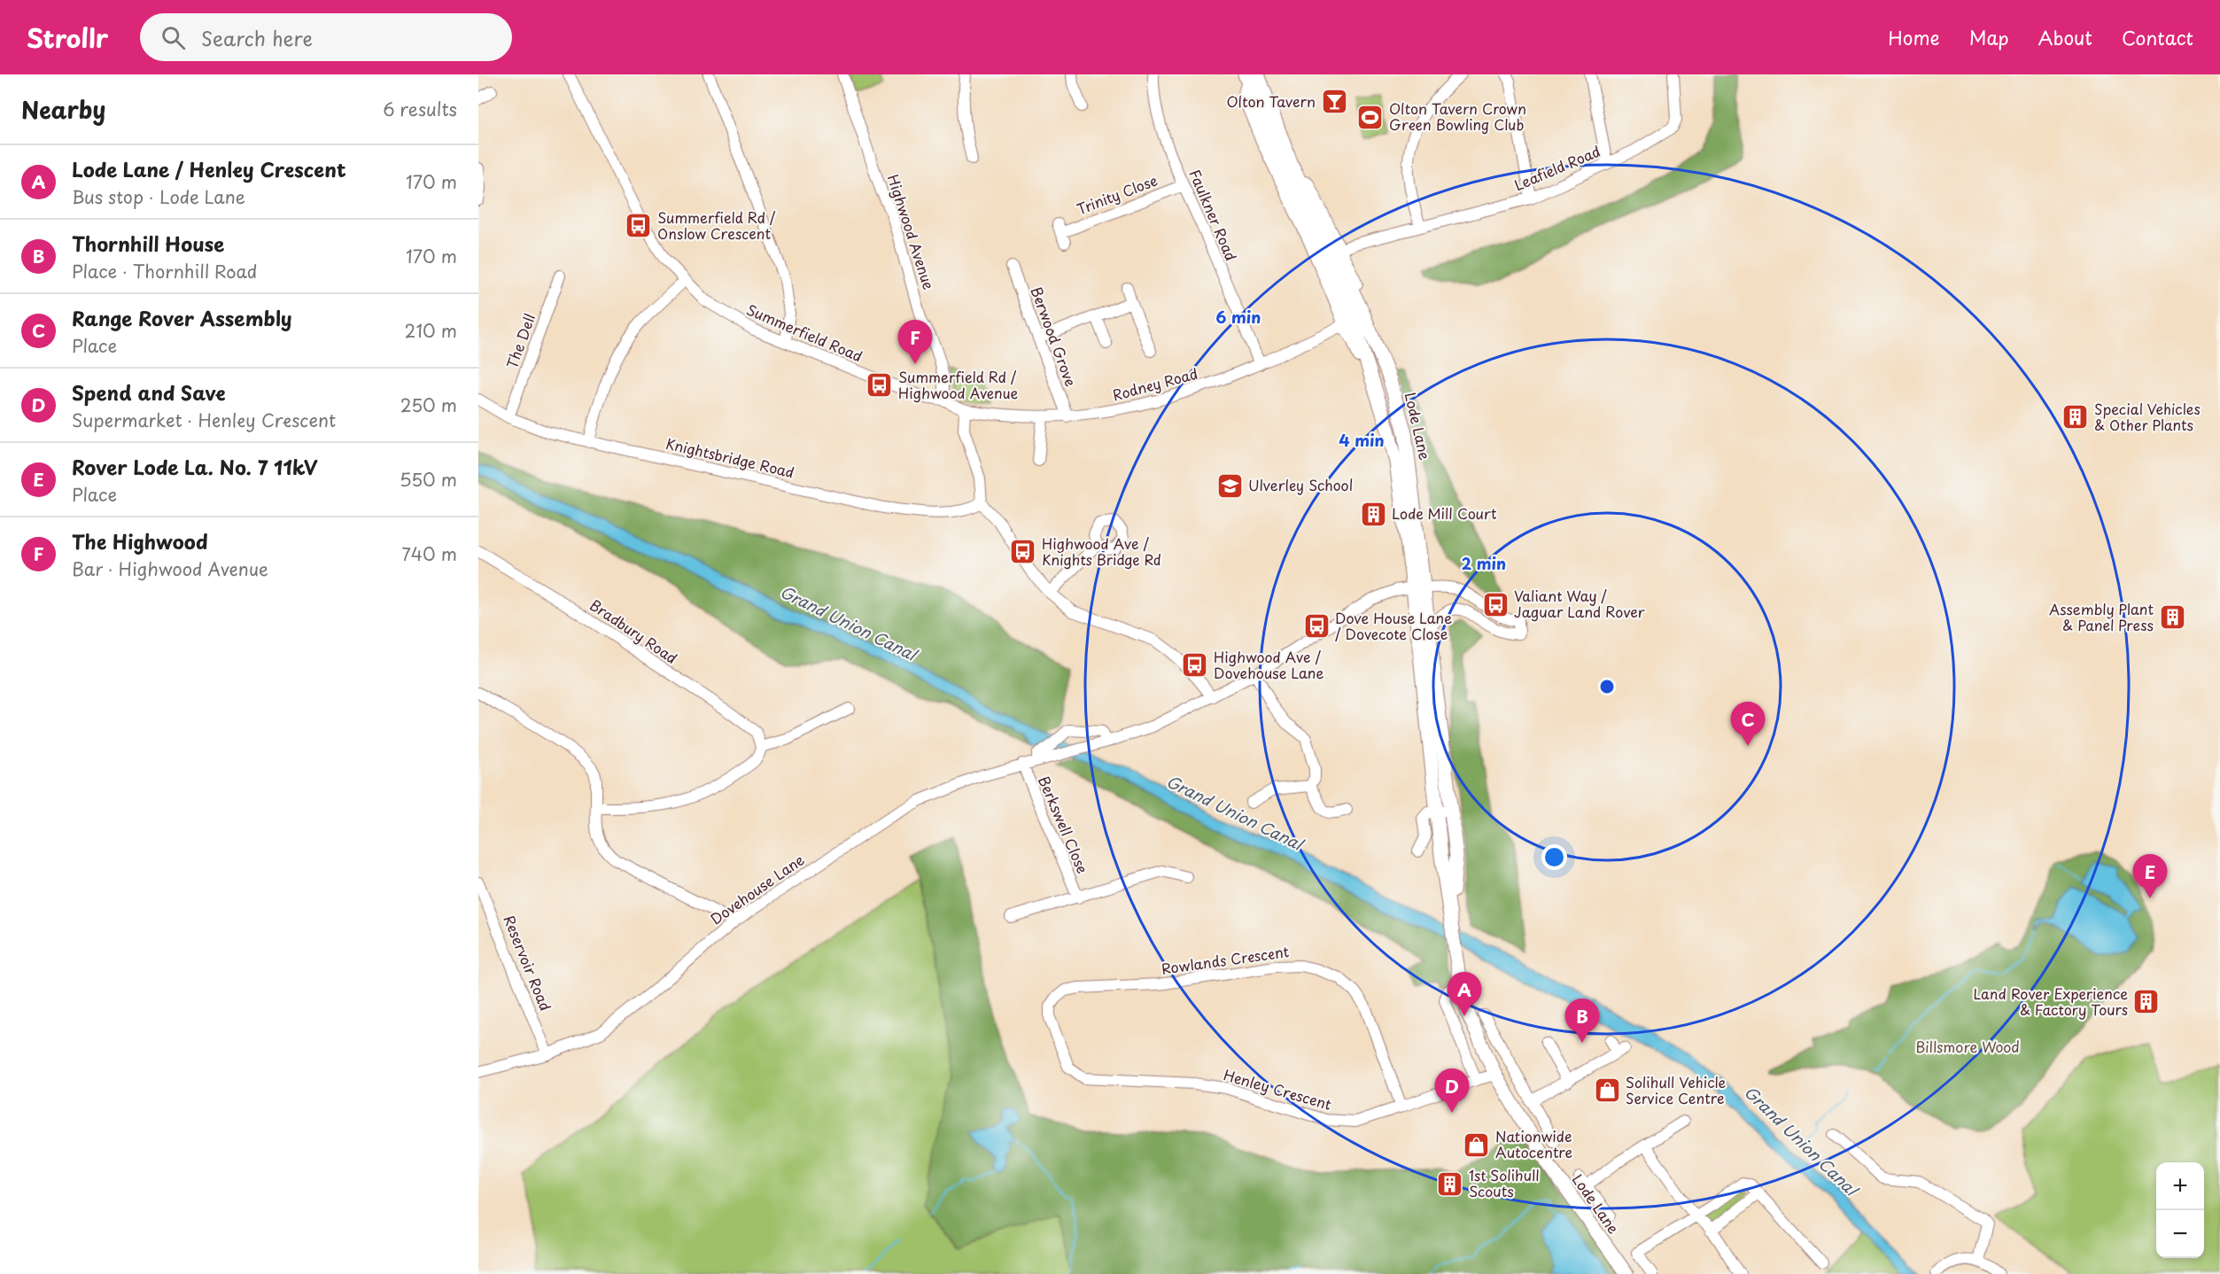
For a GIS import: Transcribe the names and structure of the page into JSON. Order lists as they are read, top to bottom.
{
  "streets": {
    "main road": ["Lode Lane"],
    "street": [
      "Leafield Road",
      "Trinity Close",
      "Faulkner Road",
      "Highwood Avenue",
      "Summerfield Road",
      "Berwood Grove",
      "The Dell",
      "Rodney Road",
      "Knightsbridge Road",
      "Bradbury Road",
      "Berkswell Close",
      "Dovehouse Lane",
      "Rowlands Crescent",
      "Reservoir Road",
      "Henley Crescent"
    ]
  },
  "crossings": [
    ["Leafield Road", "Lode Lane"],
    ["Trinity Close", "Faulkner Road"],
    ["Faulkner Road", "Rodney Road"],
    ["Highwood Avenue", "Summerfield Road"],
    ["Summerfield Road", "Rodney Road"],
    ["Berwood Grove", "Rodney Road"],
    ["The Dell", "Knightsbridge Road"],
    ["Rodney Road", "Lode Lane"],
    ["Lode Lane", "Dovehouse Lane"],
    ["Lode Lane", "Henley Crescent"],
    ["Berkswell Close", "Dovehouse Lane"],
    ["Dovehouse Lane", "Reservoir Road"],
    ["Rowlands Crescent", "Henley Crescent"]
  ],
  "water": ["Grand Union Canal"],
  "parks": ["Billsmore Wood"],
  "places": {
    "bar": ["Olton Tavern"],
    "sports": ["Olton Tavern Crown Green Bowling Club"],
    "bus stop": [
      "Summerfield Rd / Onslow Crescent",
      "Summerfield Rd / Highwood Avenue",
      "Highwood Ave / Knights Bridge Rd",
      "Valiant Way / Jaguar Land Rover",
      "Dove House Lane / Dovecote Close",
      "Highwood Ave / Dovehouse Lane"
    ],
    "building": [
      "Special Vehicles & Other Plants",
      "Lode Mill Court",
      "Assembly Plant & Panel Press",
      "Land Rover Experience & Factory Tours",
      "1st Solihull Scouts"
    ],
    "school or university": ["Ulverley School"],
    "shop": ["Solihull Vehicle Service Centre", "Nationwide Autocentre"]
  },
  "page": {
    "header": "Strollr",
    "search": "Search here",
    "nav": [
      "Home",
      "Map",
      "About",
      "Contact"
    ],
    "heading": ["Nearby", "6 results"],
    "list": [
      {
        "mark": "A",
        "name": "Lode Lane / Henley Crescent",
        "note": "Bus stop · Lode Lane",
        "value": "170 m"
      },
      {
        "mark": "B",
        "name": "Thornhill House",
        "note": "Place · Thornhill Road",
        "value": "170 m"
      },
      {
        "mark": "C",
        "name": "Range Rover Assembly",
        "note": "Place",
        "value": "210 m"
      },
      {
        "mark": "D",
        "name": "Spend and Save",
        "note": "Supermarket · Henley Crescent",
        "value": "250 m"
      },
      {
        "mark": "E",
        "name": "Rover Lode La. No. 7 11kV",
        "note": "Place",
        "value": "550 m"
      },
      {
        "mark": "F",
        "name": "The Highwood",
        "note": "Bar · Highwood Avenue",
        "value": "740 m"
      }
    ],
    "pins": [
      "F",
      "C",
      "E",
      "A",
      "B",
      "D"
    ],
    "map_buttons": ["+", "−"]
  },
  "rings": ["6 min", "4 min", "2 min"]
}
